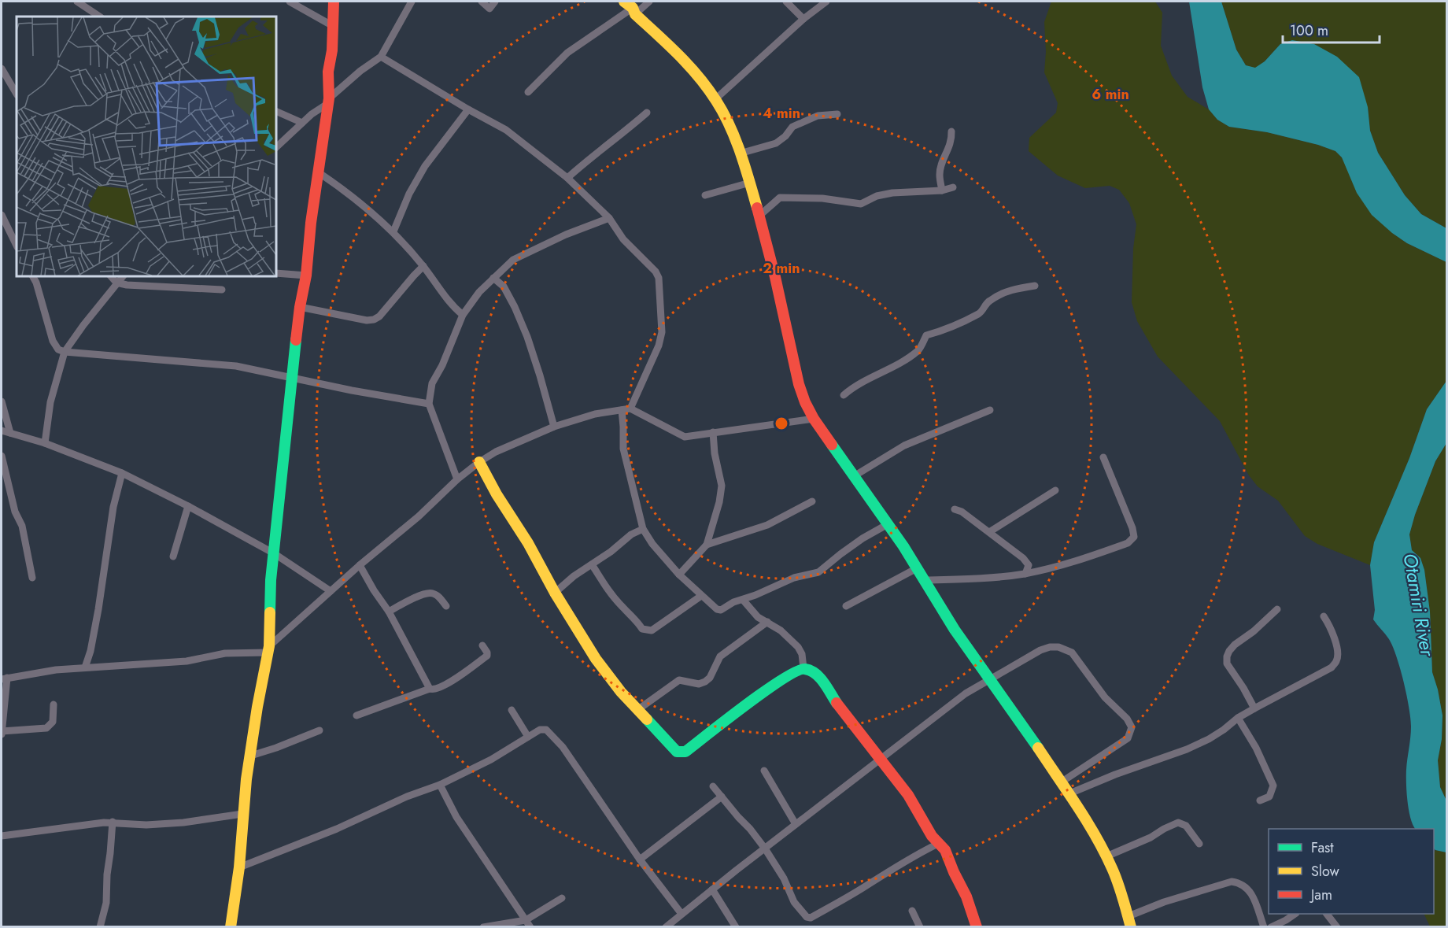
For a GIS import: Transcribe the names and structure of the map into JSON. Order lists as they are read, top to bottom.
{
  "water": ["Otamiri River"],
  "legend": ["Fast", "Slow", "Jam"],
  "scale_bar": "100 m",
  "rings": ["6 min", "4 min", "2 min"]
}
